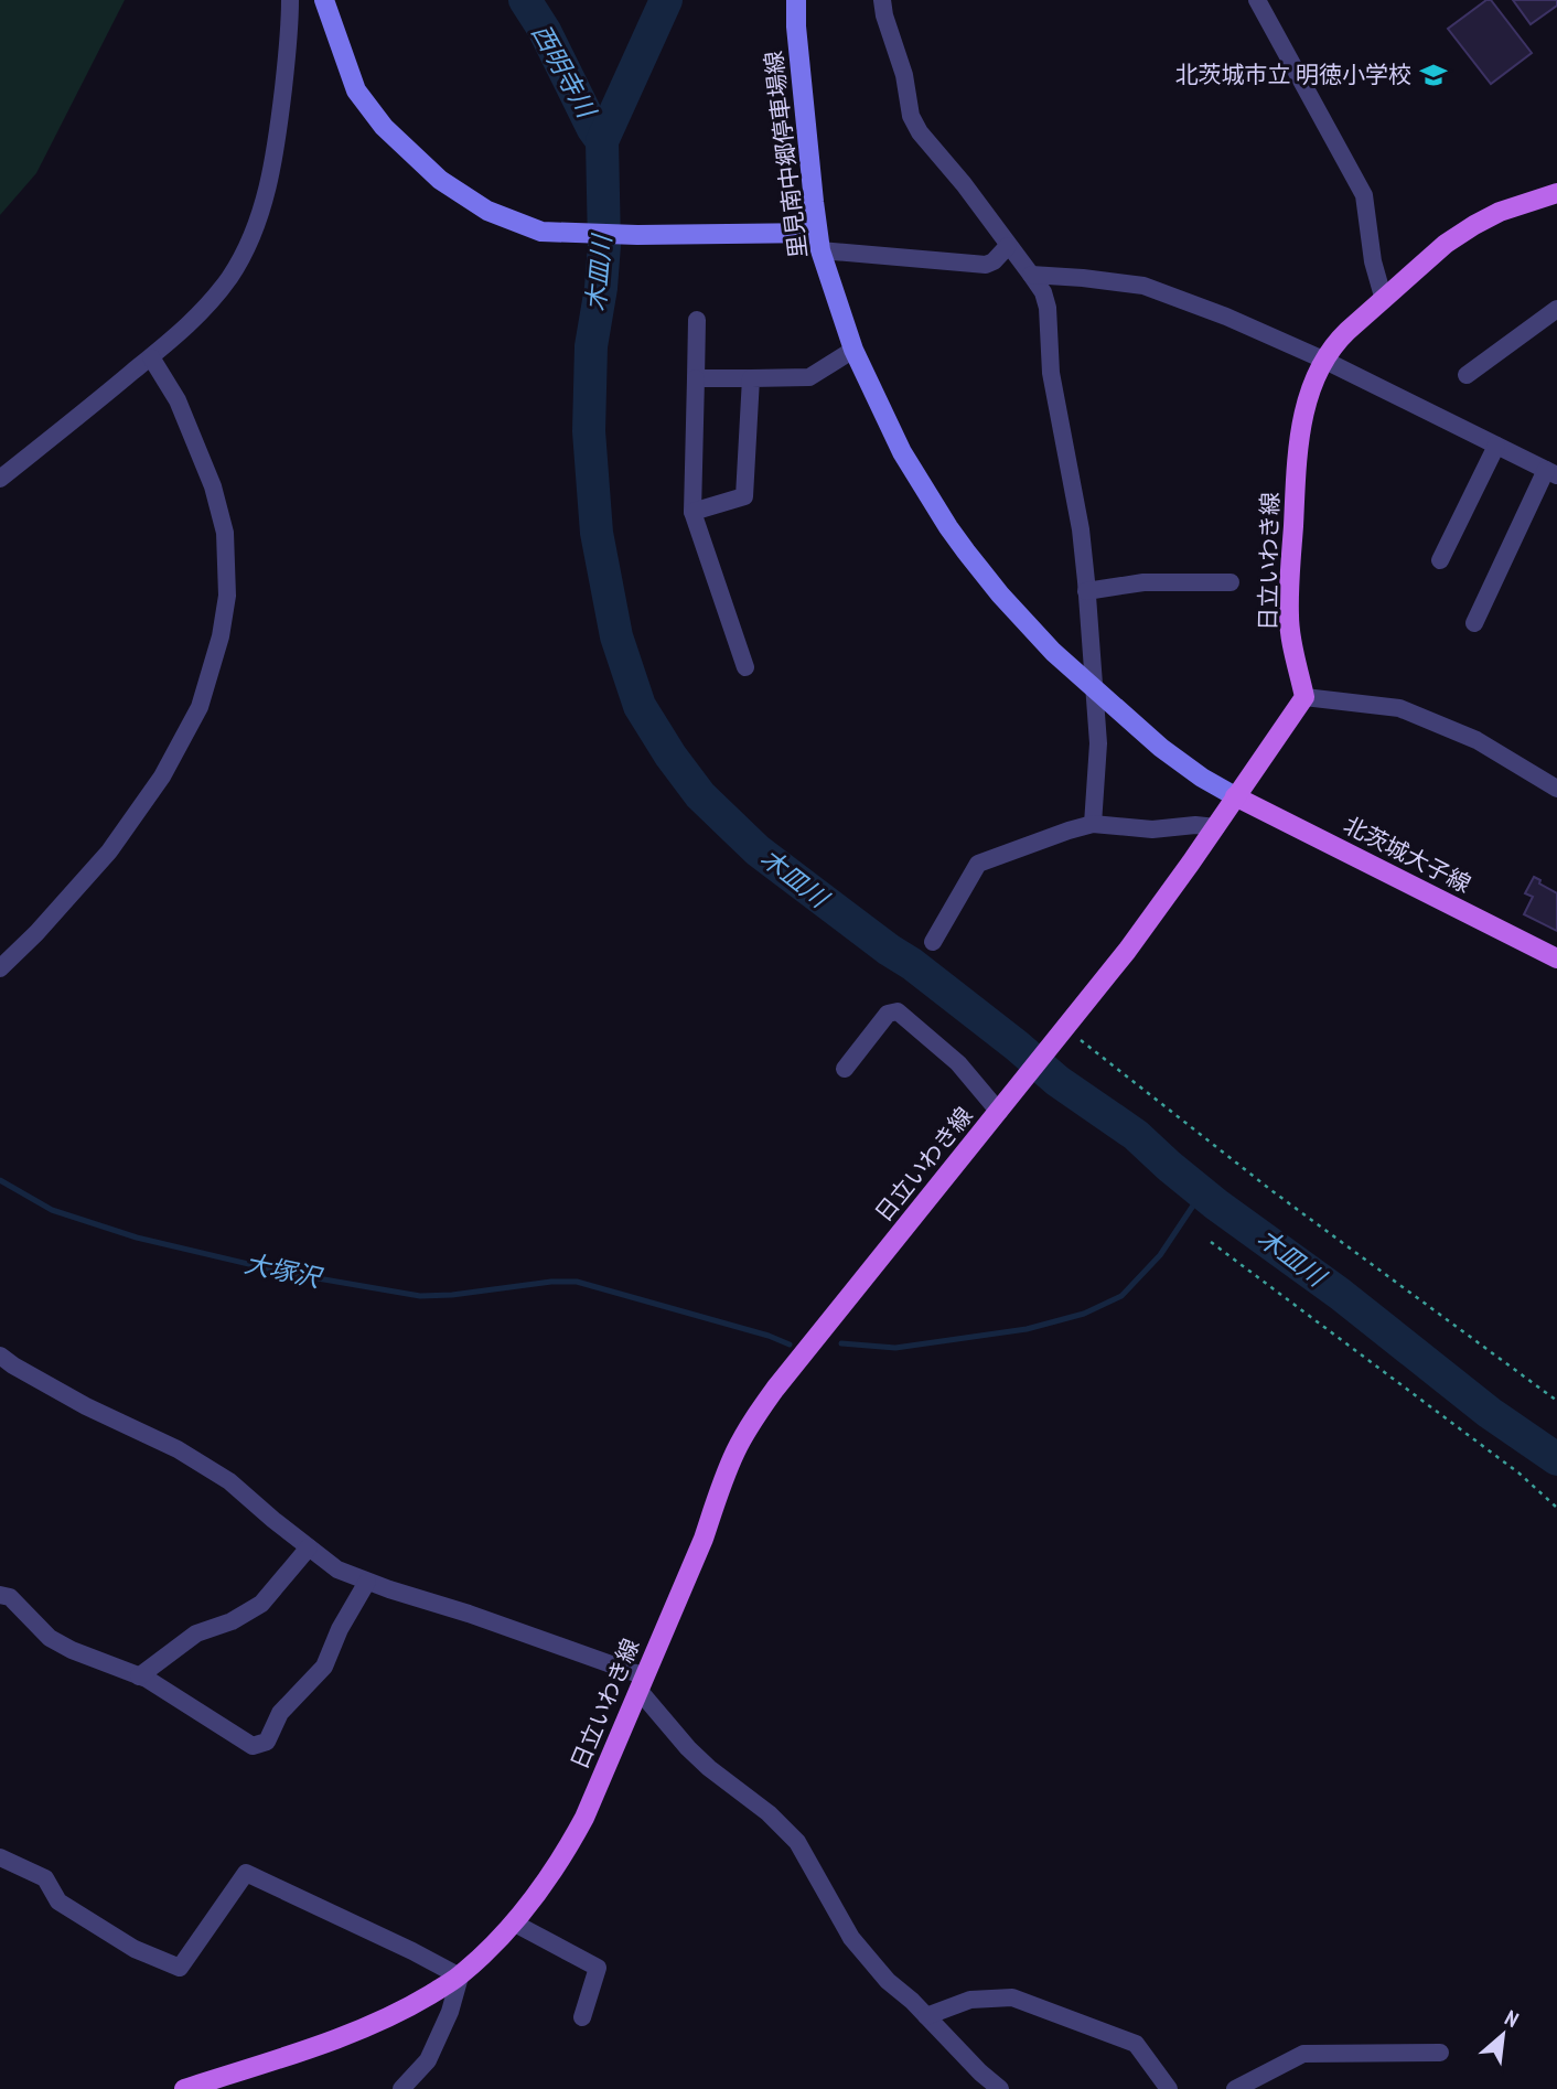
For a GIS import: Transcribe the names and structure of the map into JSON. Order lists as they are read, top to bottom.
{
  "streets": {
    "main road": ["里見南中郷停車場線", "日立いわき線", "北茨城大子線"]
  },
  "crossings": [
    ["里見南中郷停車場線", "日立いわき線"],
    ["里見南中郷停車場線", "北茨城大子線"],
    ["日立いわき線", "北茨城大子線"]
  ],
  "water": ["西明寺川", "木皿川", "大塚沢"],
  "places": {
    "school or university": ["北茨城市立 明徳小学校"]
  },
  "north": "top right"
}
